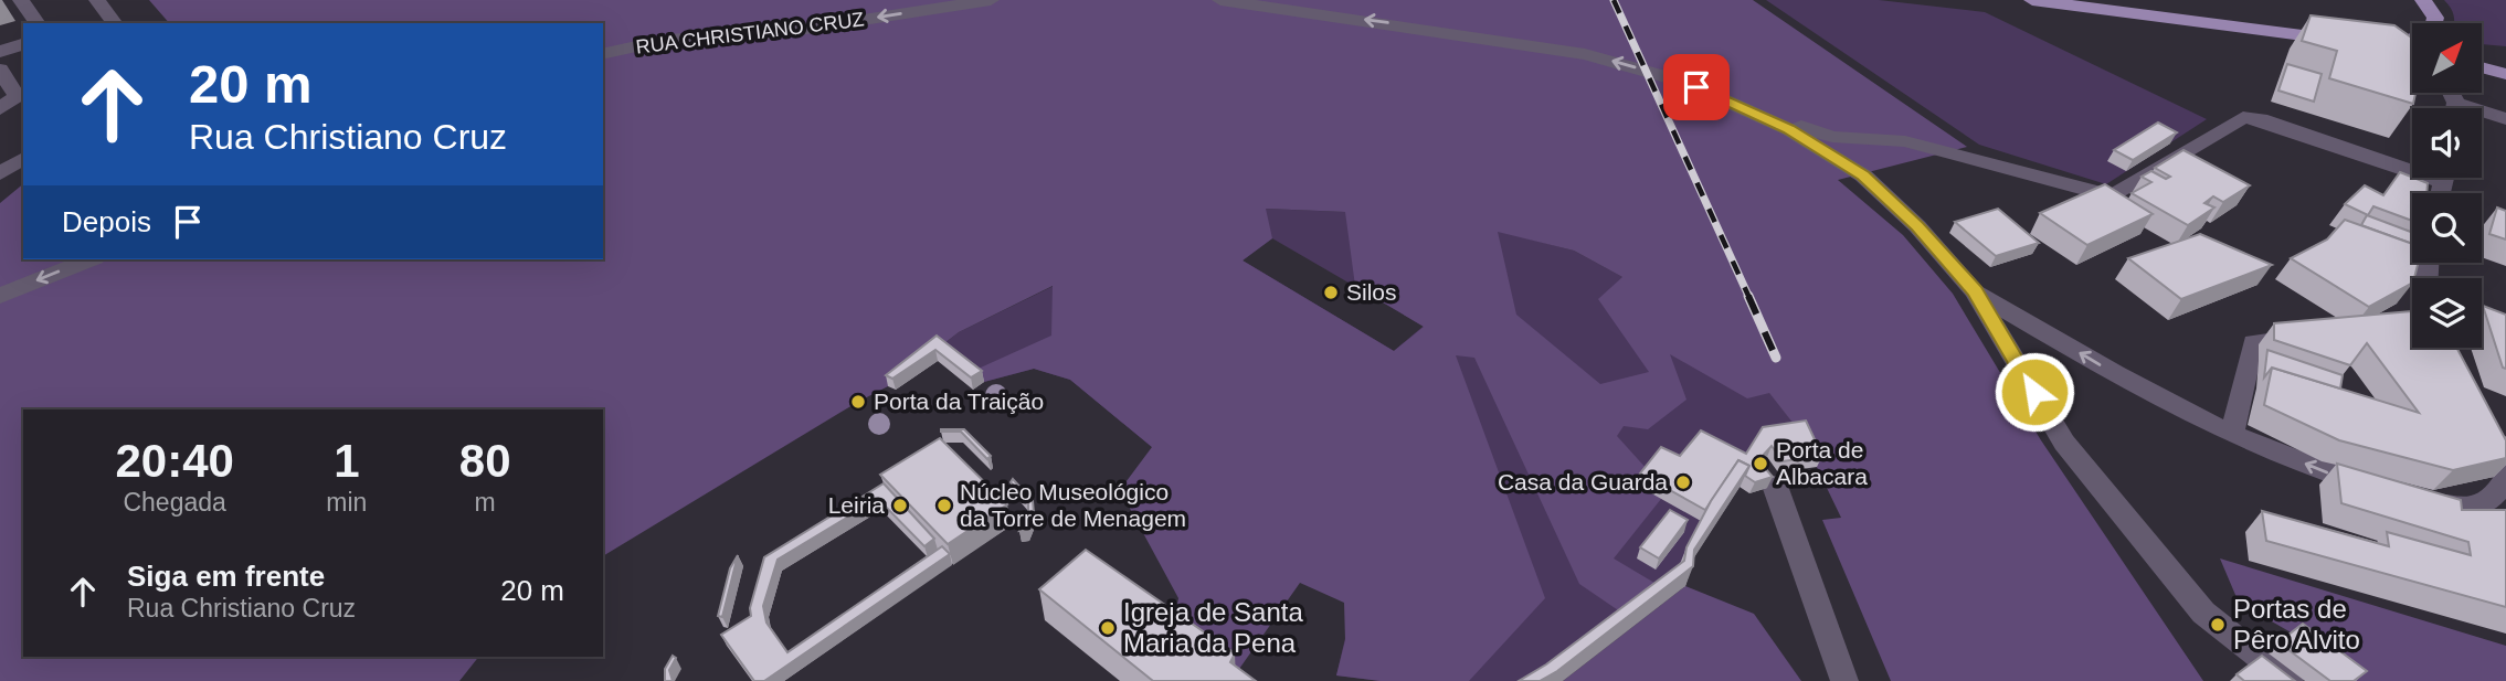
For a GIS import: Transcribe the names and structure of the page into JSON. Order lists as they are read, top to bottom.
{
  "streets": {
    "street": ["RUA CHRISTIANO CRUZ"]
  },
  "one_way": ["RUA CHRISTIANO CRUZ"],
  "places": [
    "Silos",
    "Porta da Traição",
    "Porta de Albacara",
    "Casa da Guarda",
    "Leiria",
    "Núcleo Museológico da Torre de Menagem",
    "Portas de Pêro Alvito",
    "Igreja de Santa Maria da Pena"
  ],
  "north": "top right",
  "page": {
    "turn": ["20 m", "Rua Christiano Cruz"],
    "then": "Depois",
    "eta": [
      "20:40",
      "Chegada",
      "1",
      "min",
      "80",
      "m"
    ],
    "list": [
      {
        "name": "Siga em frente",
        "note": "Rua Christiano Cruz",
        "value": "20 m"
      }
    ]
  }
}
